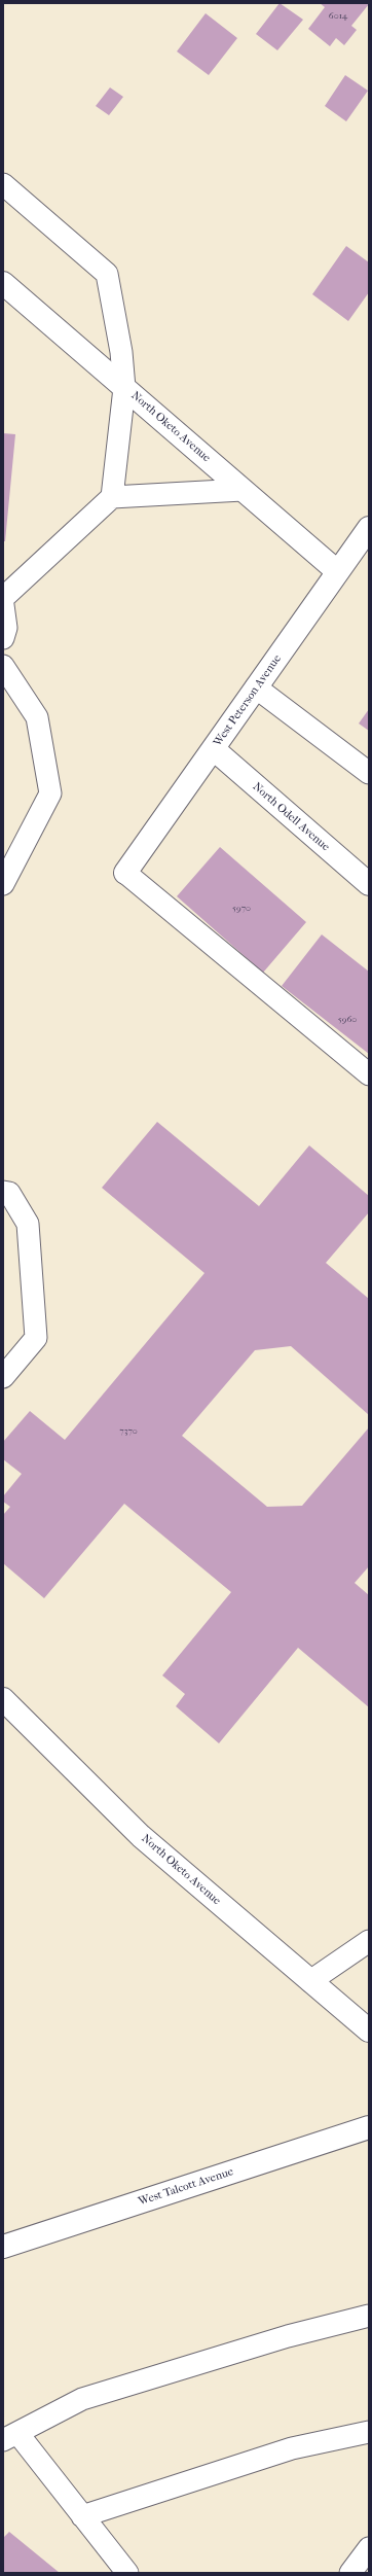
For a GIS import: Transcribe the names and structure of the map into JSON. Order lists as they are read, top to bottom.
{
  "streets": {
    "street": [
      "North Oketo Avenue",
      "West Peterson Avenue",
      "North Odell Avenue",
      "West Talcott Avenue"
    ]
  },
  "crossings": [
    ["North Oketo Avenue", "West Peterson Avenue"],
    ["West Peterson Avenue", "North Odell Avenue"]
  ],
  "house_numbers": [
    "6014",
    "5970",
    "5960",
    "7370"
  ]
}
